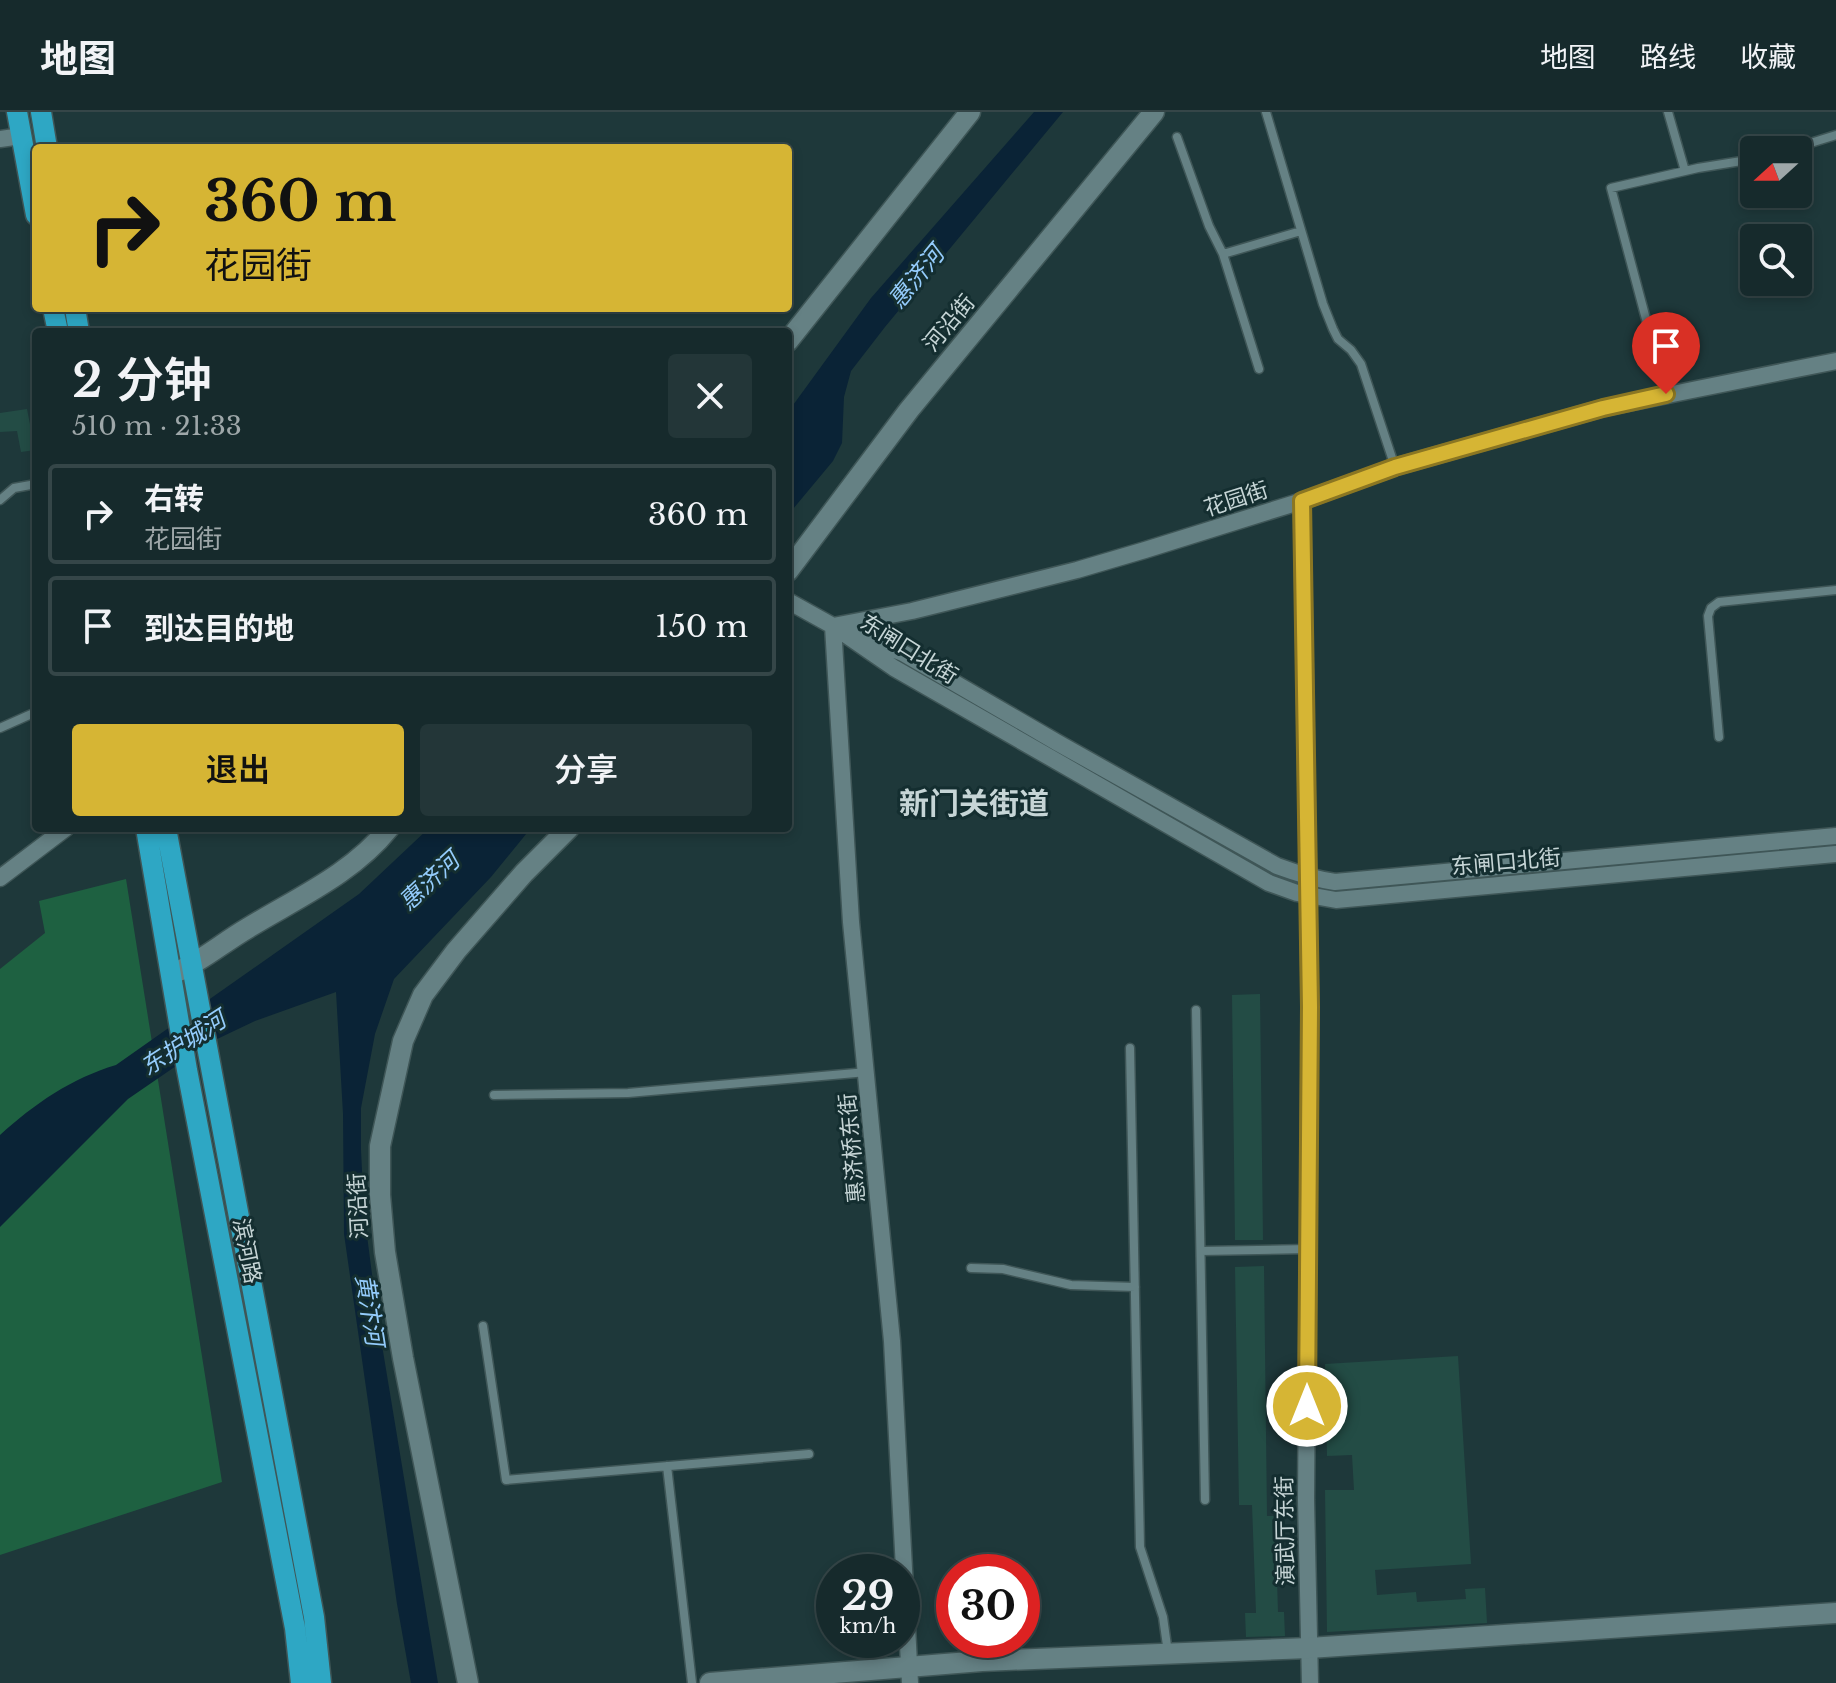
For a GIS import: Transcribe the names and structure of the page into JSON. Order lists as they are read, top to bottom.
{
  "streets": {
    "main road": ["滨河路"],
    "street": [
      "河沿街",
      "花园街",
      "东闸口北街",
      "惠济桥东街",
      "演武厅东街"
    ]
  },
  "crossings": [
    ["花园街", "东闸口北街"],
    ["花园街", "惠济桥东街"],
    ["花园街", "演武厅东街"],
    ["东闸口北街", "惠济桥东街"],
    ["东闸口北街", "演武厅东街"]
  ],
  "districts": ["新门关街道"],
  "water": ["惠济河", "东护城河", "黄汴河"],
  "north": "left",
  "page": {
    "header": "地图",
    "nav": ["地图", "路线", "收藏"],
    "turn": ["360 m", "花园街"],
    "heading": ["2 分钟", "510 m · 21:33"],
    "list": [
      {
        "name": "右转",
        "note": "花园街",
        "value": "360 m"
      },
      {
        "name": "到达目的地",
        "value": "150 m"
      }
    ],
    "buttons": ["退出", "分享"],
    "speed": "29 km/h",
    "limit": "30"
  }
}
